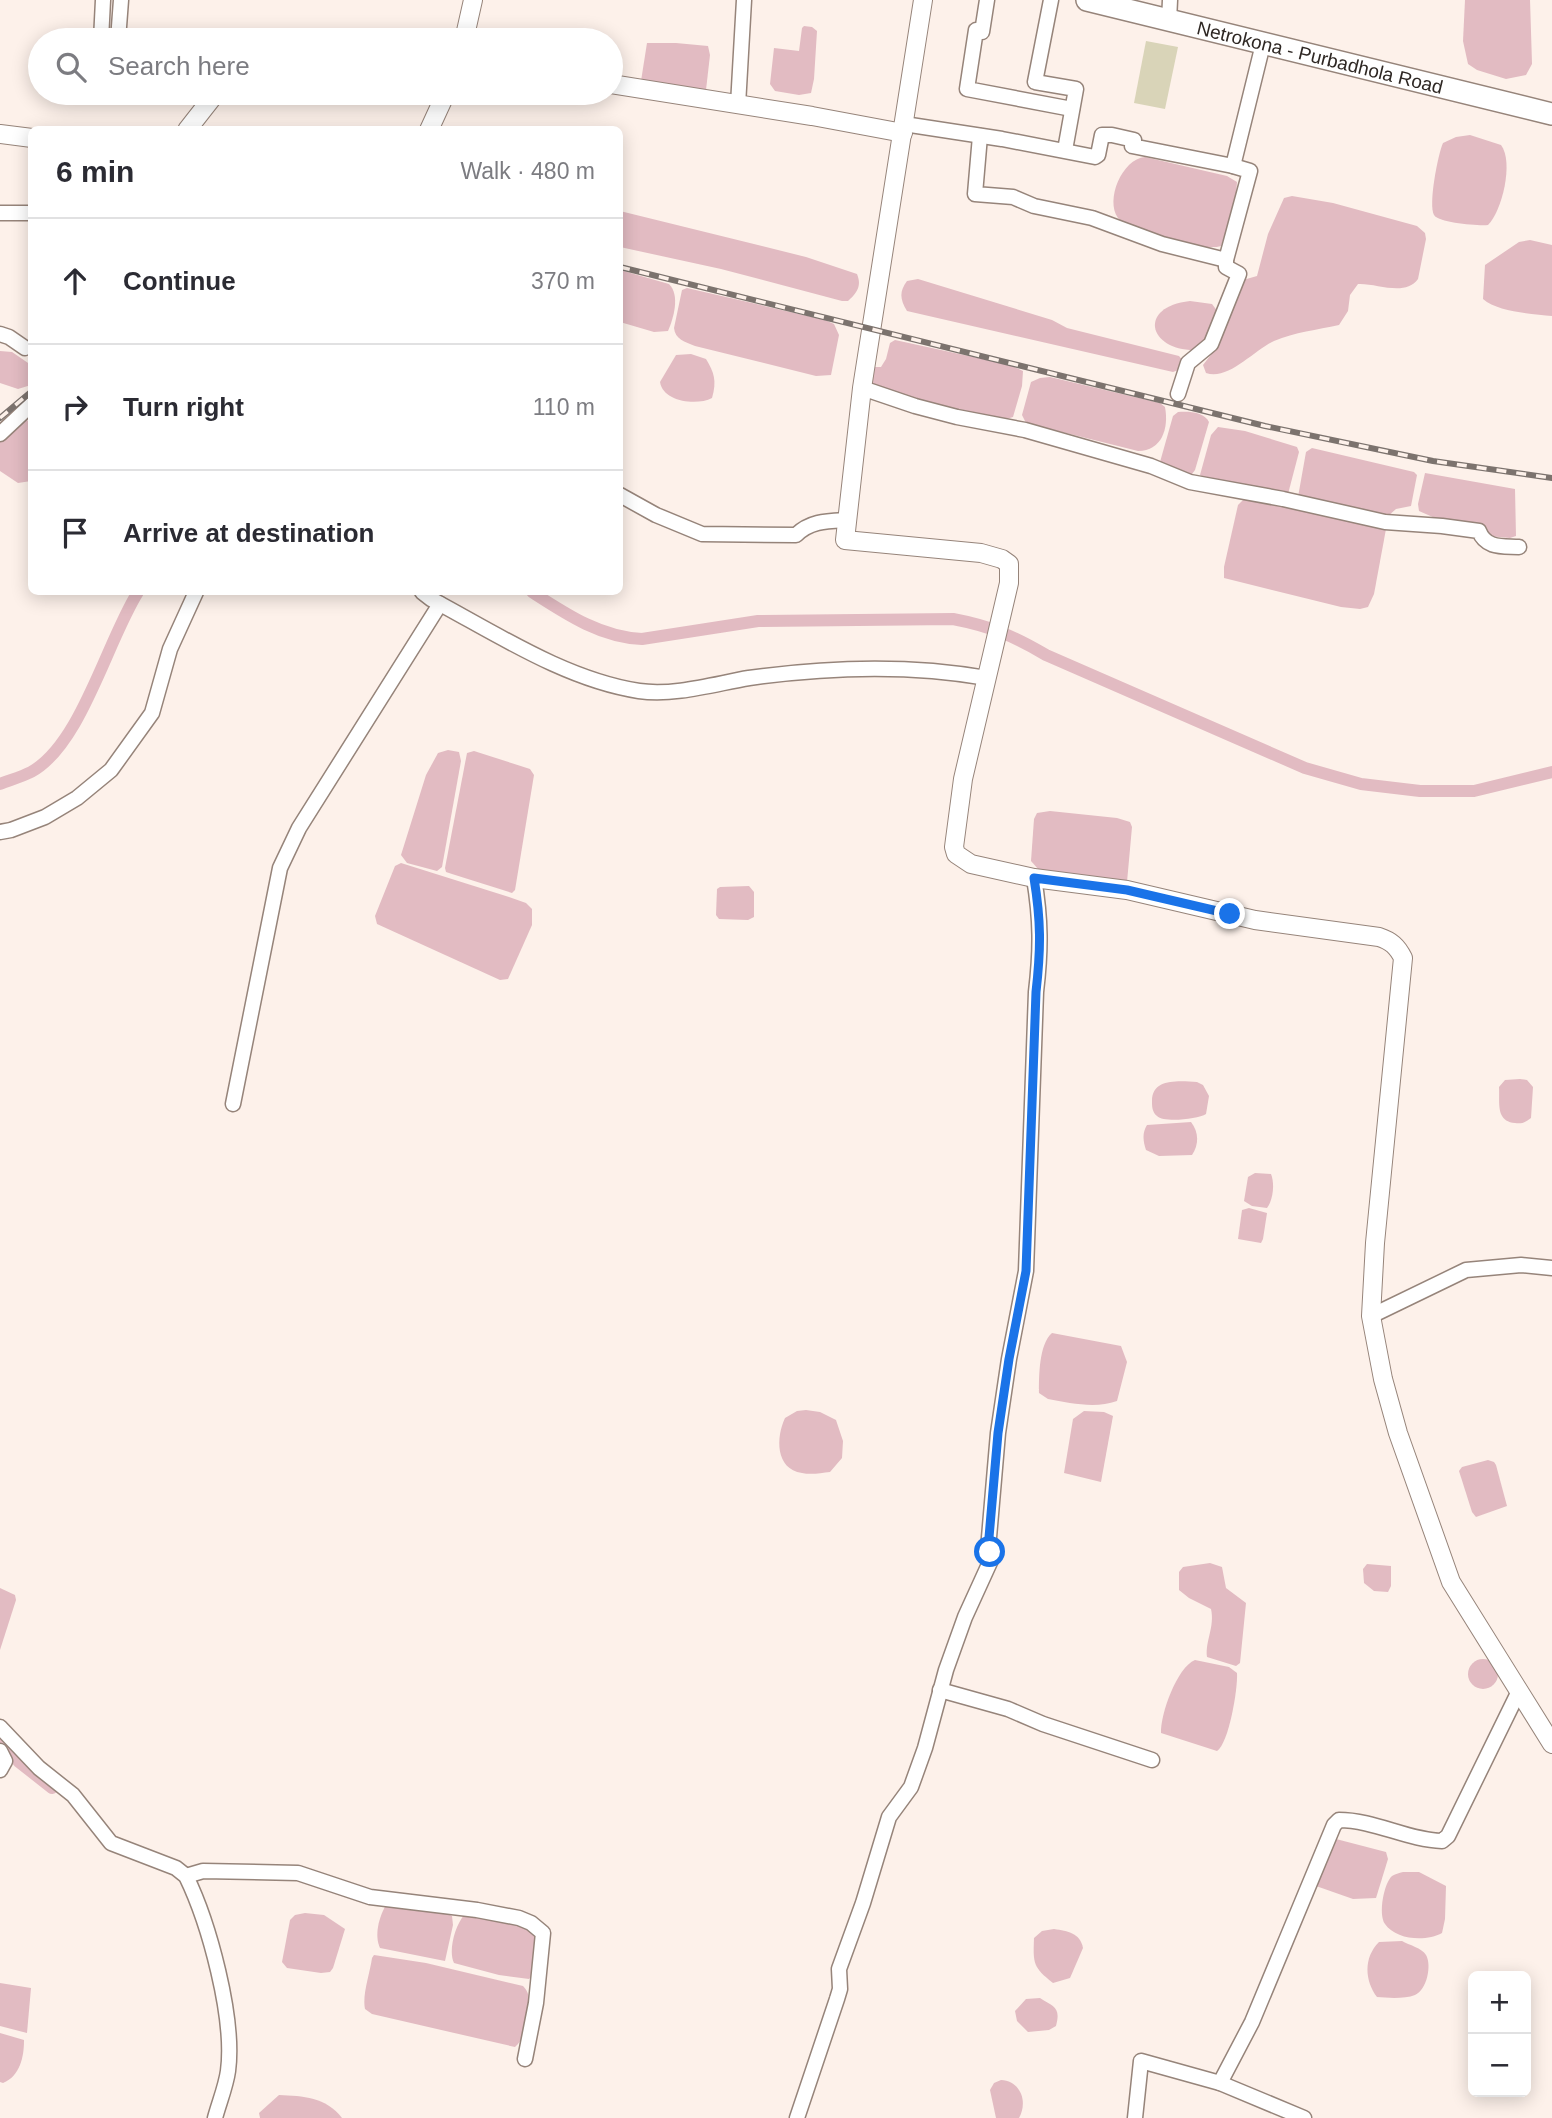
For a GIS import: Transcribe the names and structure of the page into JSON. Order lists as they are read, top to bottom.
{
  "streets": {
    "main road": ["Netrokona - Purbadhola Road"]
  },
  "page": {
    "search": "Search here",
    "heading": ["6 min", "Walk · 480 m"],
    "list": [
      ["Continue", "370 m"],
      ["Turn right", "110 m"],
      "Arrive at destination"
    ],
    "map_buttons": ["+", "−"]
  }
}
